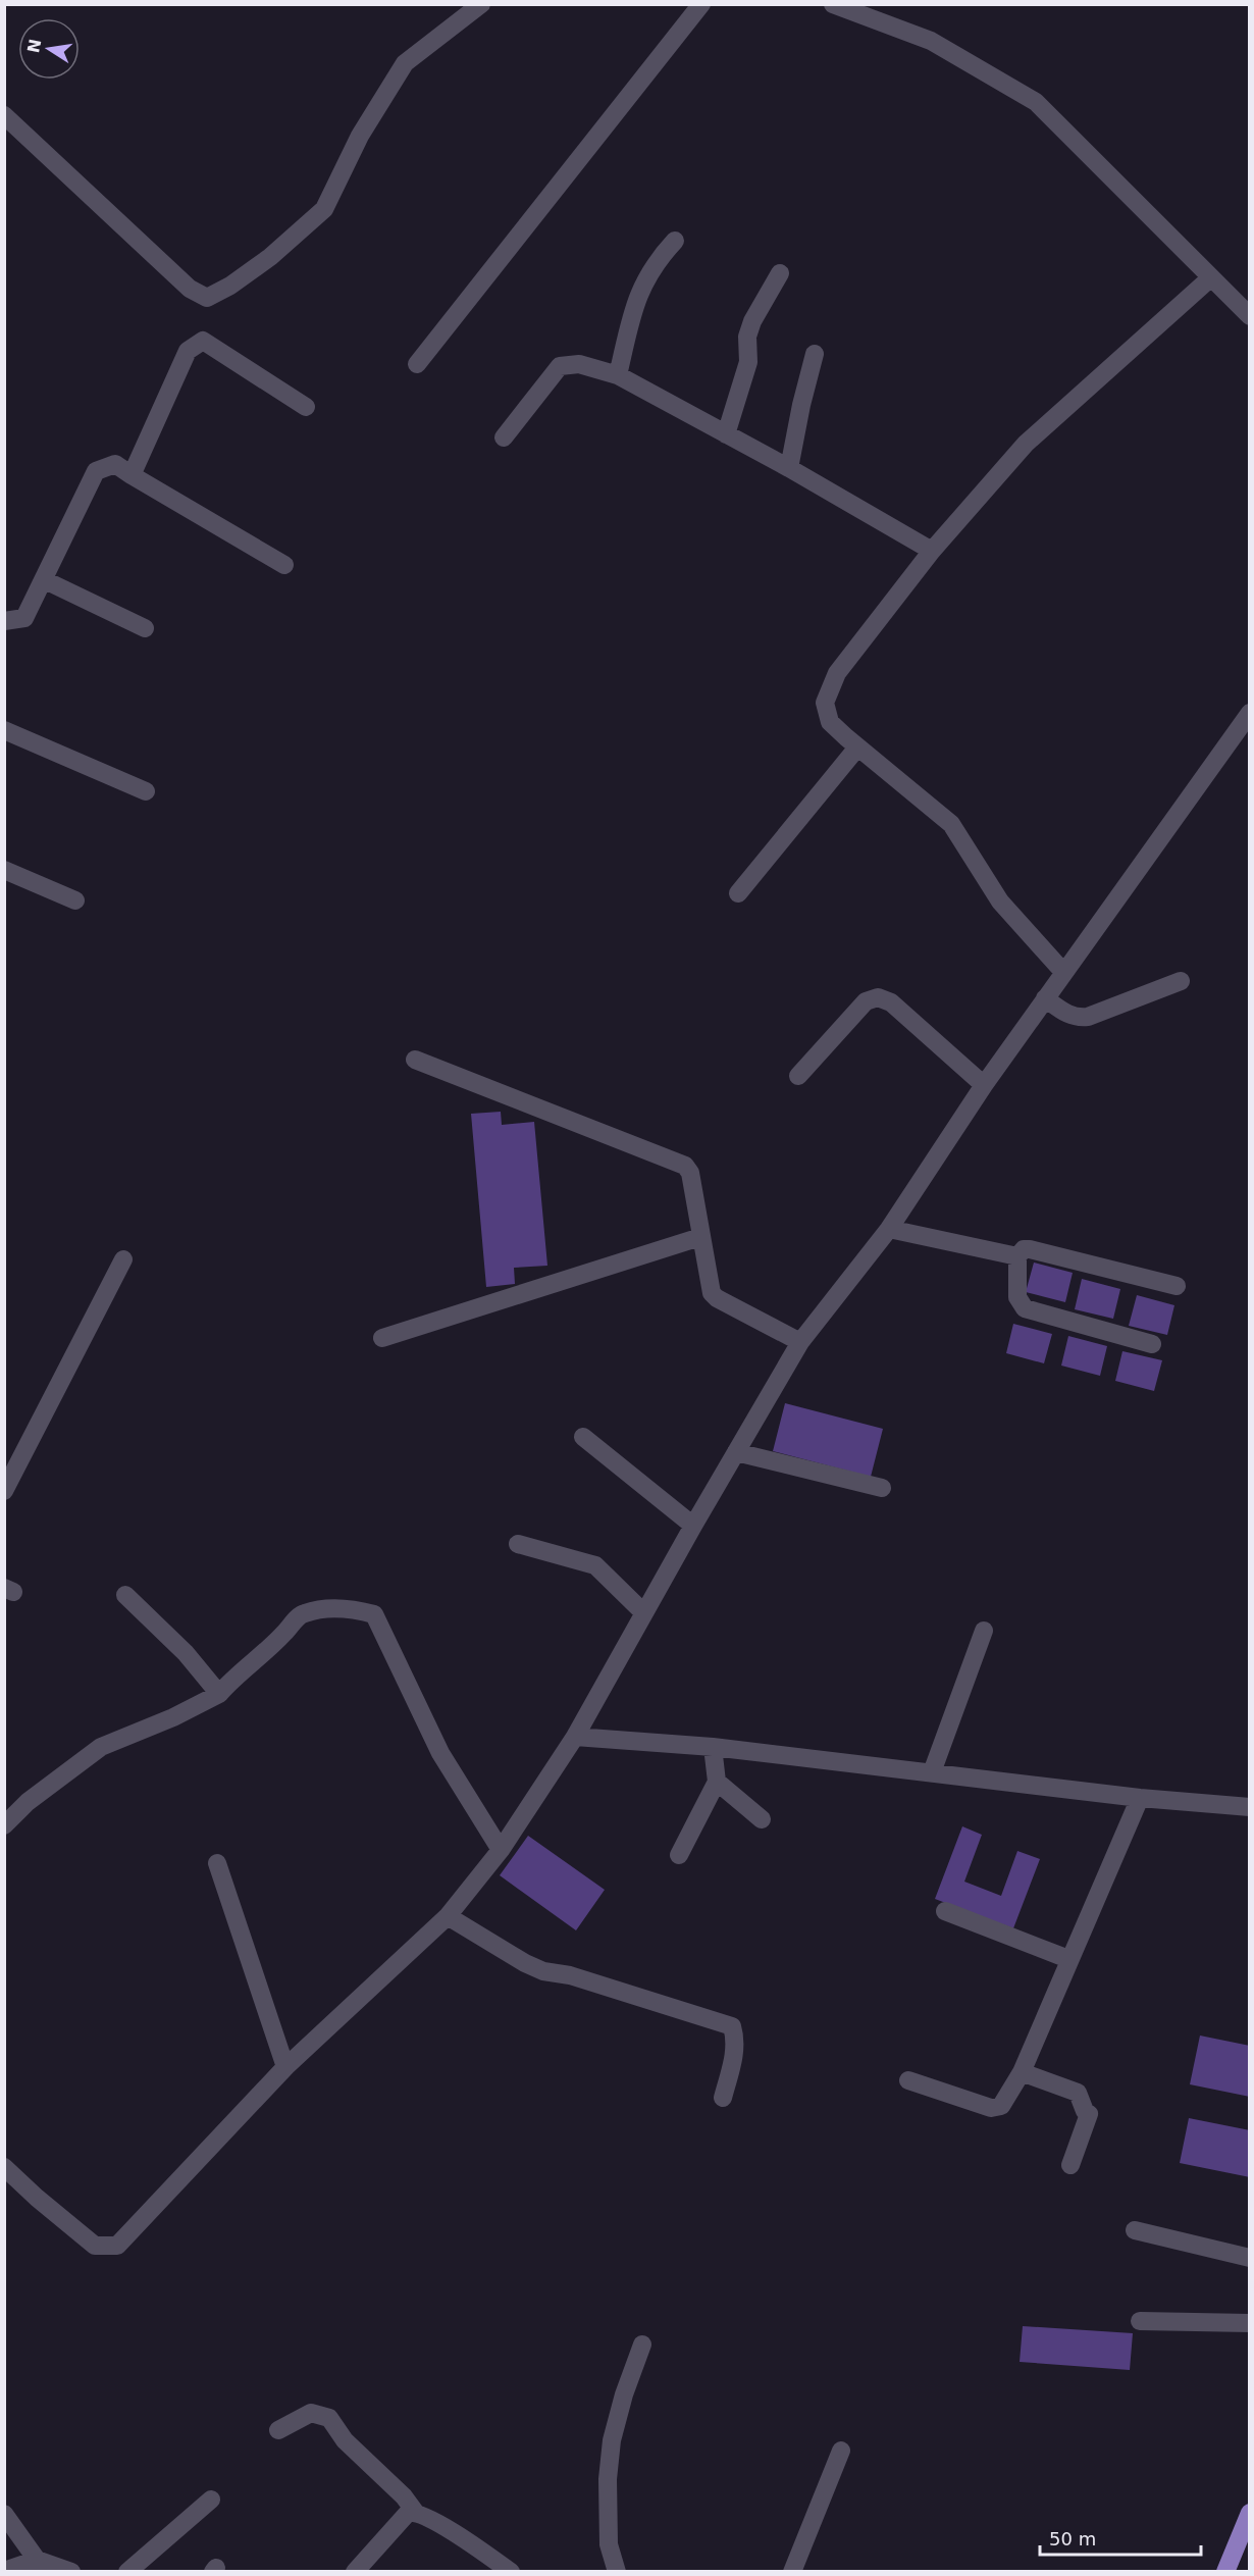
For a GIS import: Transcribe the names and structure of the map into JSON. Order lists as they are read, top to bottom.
{
  "scale_bar": "50 m",
  "north": "left"
}
